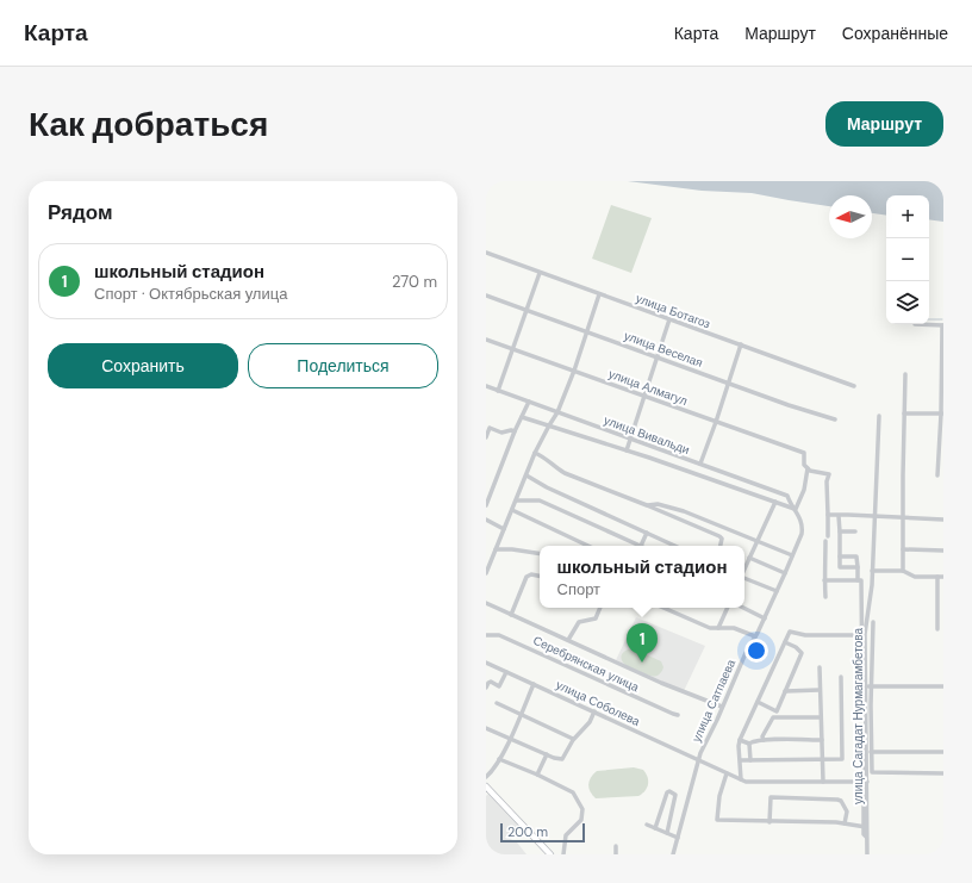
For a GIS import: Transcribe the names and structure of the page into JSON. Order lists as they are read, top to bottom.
{
  "streets": {
    "street": [
      "улица Ботагоз",
      "улица Веселая",
      "улица Алмагул",
      "улица Вивальди",
      "Серебрянская улица",
      "улица Сатпаева",
      "улица Соболева",
      "улица Сагадат Нурмагамбетова"
    ]
  },
  "crossings": [
    ["улица Вивальди", "улица Сатпаева"],
    ["улица Сатпаева", "улица Соболева"]
  ],
  "scale_bar": "200 m",
  "north": "left",
  "page": {
    "header": "Карта",
    "nav": ["Карта", "Маршрут", "Сохранённые"],
    "buttons": [
      "Маршрут",
      ["Сохранить", "Поделиться"]
    ],
    "title": "Как добраться",
    "heading": "Рядом",
    "map_buttons": ["+", "−"],
    "list": [
      {
        "mark": "1",
        "name": "школьный стадион",
        "note": "Спорт · Октябрьская улица",
        "value": "270 m"
      }
    ],
    "popup": ["школьный стадион", "Спорт"],
    "pins": "1",
    "scale": "200 m"
  }
}
